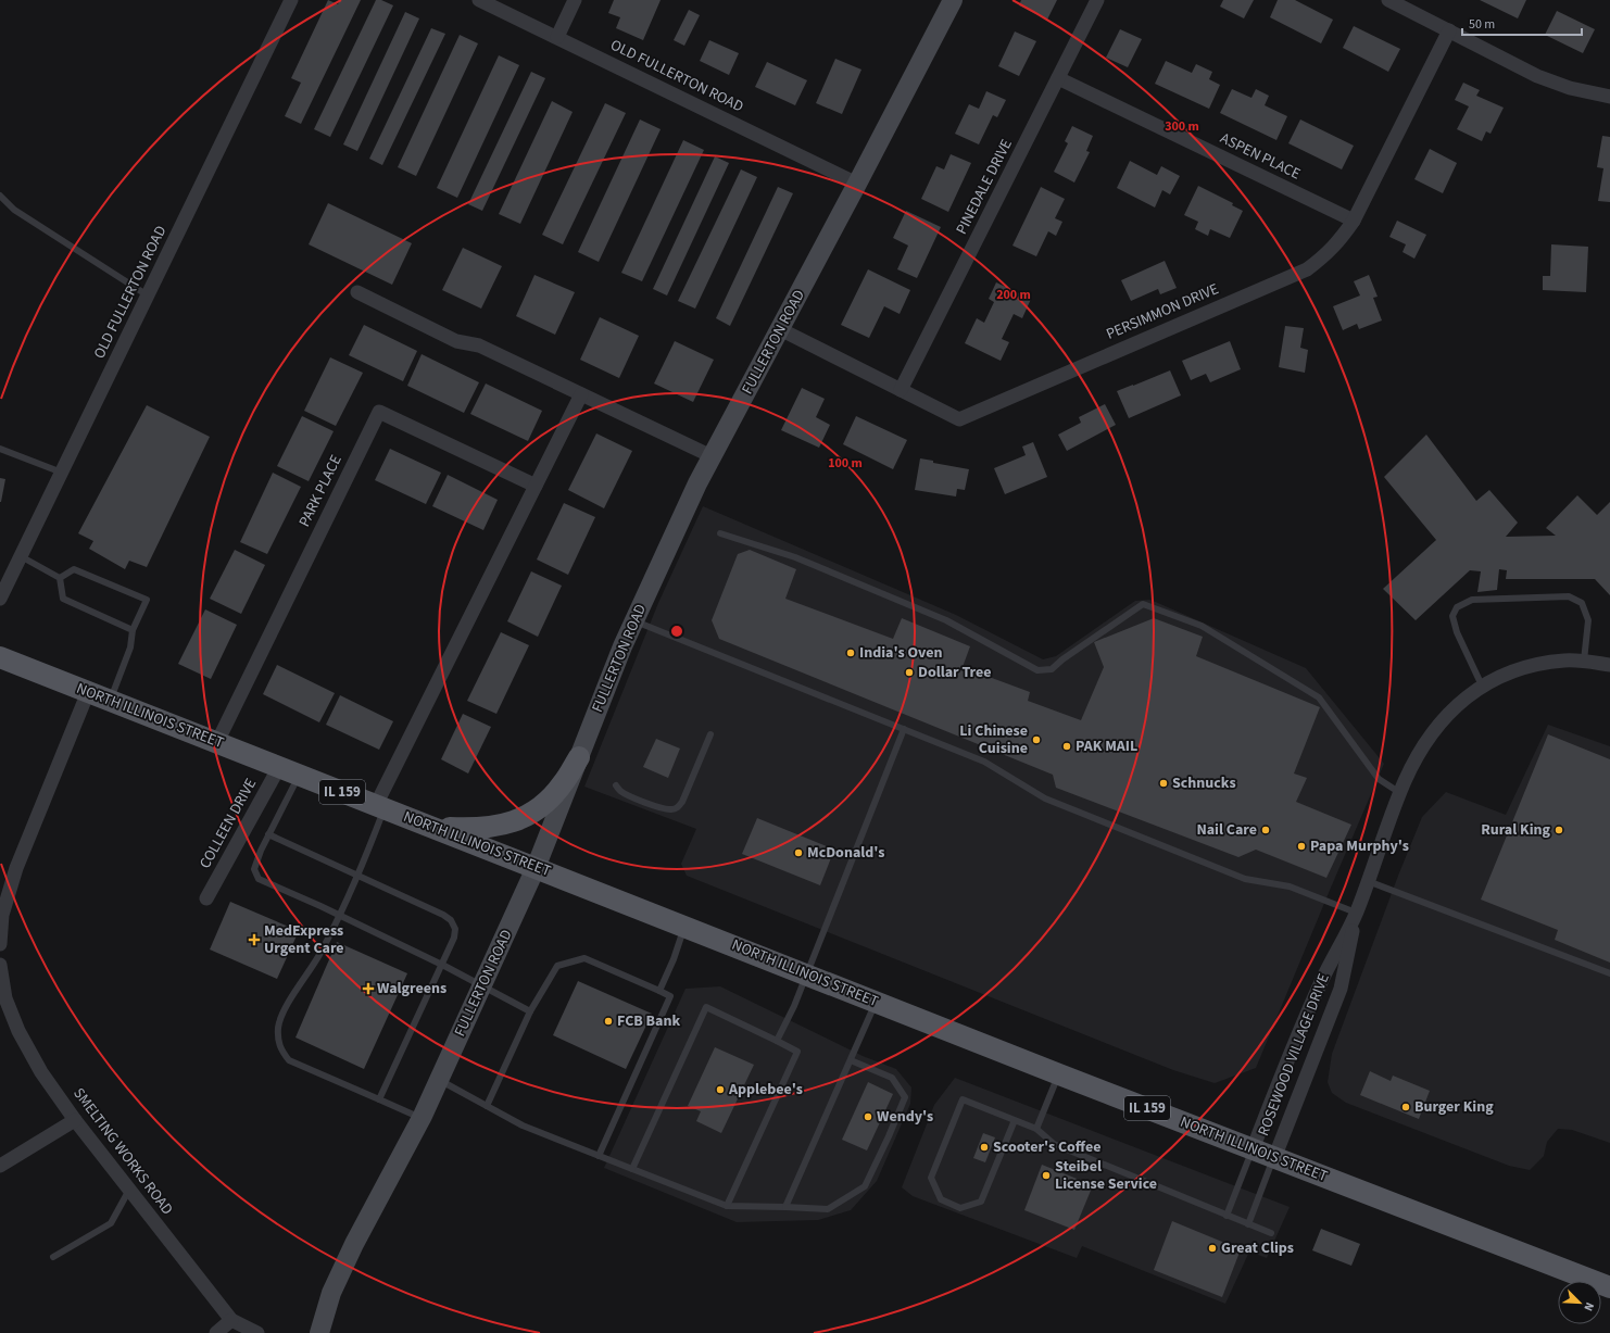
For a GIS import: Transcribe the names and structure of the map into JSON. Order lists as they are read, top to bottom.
{
  "streets": {
    "main road": ["NORTH ILLINOIS STREET", "IL 159"],
    "street": [
      "OLD FULLERTON ROAD",
      "ASPEN PLACE",
      "PINEDALE DRIVE",
      "PERSIMMON DRIVE",
      "FULLERTON ROAD",
      "PARK PLACE",
      "COLLEEN DRIVE",
      "ROSEWOOD VILLAGE DRIVE",
      "SMELTING WORKS ROAD"
    ]
  },
  "crossings": [
    ["OLD FULLERTON ROAD", "FULLERTON ROAD"],
    ["ASPEN PLACE", "PINEDALE DRIVE"],
    ["ASPEN PLACE", "PERSIMMON DRIVE"],
    ["PINEDALE DRIVE", "PERSIMMON DRIVE"],
    ["PERSIMMON DRIVE", "FULLERTON ROAD"],
    ["FULLERTON ROAD", "NORTH ILLINOIS STREET"],
    ["PARK PLACE", "NORTH ILLINOIS STREET"],
    ["NORTH ILLINOIS STREET", "COLLEEN DRIVE"],
    ["NORTH ILLINOIS STREET", "ROSEWOOD VILLAGE DRIVE"]
  ],
  "places": {
    "other": [
      "India's Oven",
      "Dollar Tree",
      "Li Chinese Cuisine",
      "PAK MAIL",
      "Schnucks",
      "Nail Care",
      "Rural King",
      "Papa Murphy's",
      "McDonald's",
      "FCB Bank",
      "Applebee's",
      "Burger King",
      "Wendy's",
      "Scooter's Coffee",
      "Steibel License Service",
      "Great Clips"
    ],
    "health": ["MedExpress Urgent Care", "Walgreens"]
  },
  "scale_bar": "50 m",
  "north": "bottom right",
  "rings": ["300 m", "200 m", "100 m"]
}
